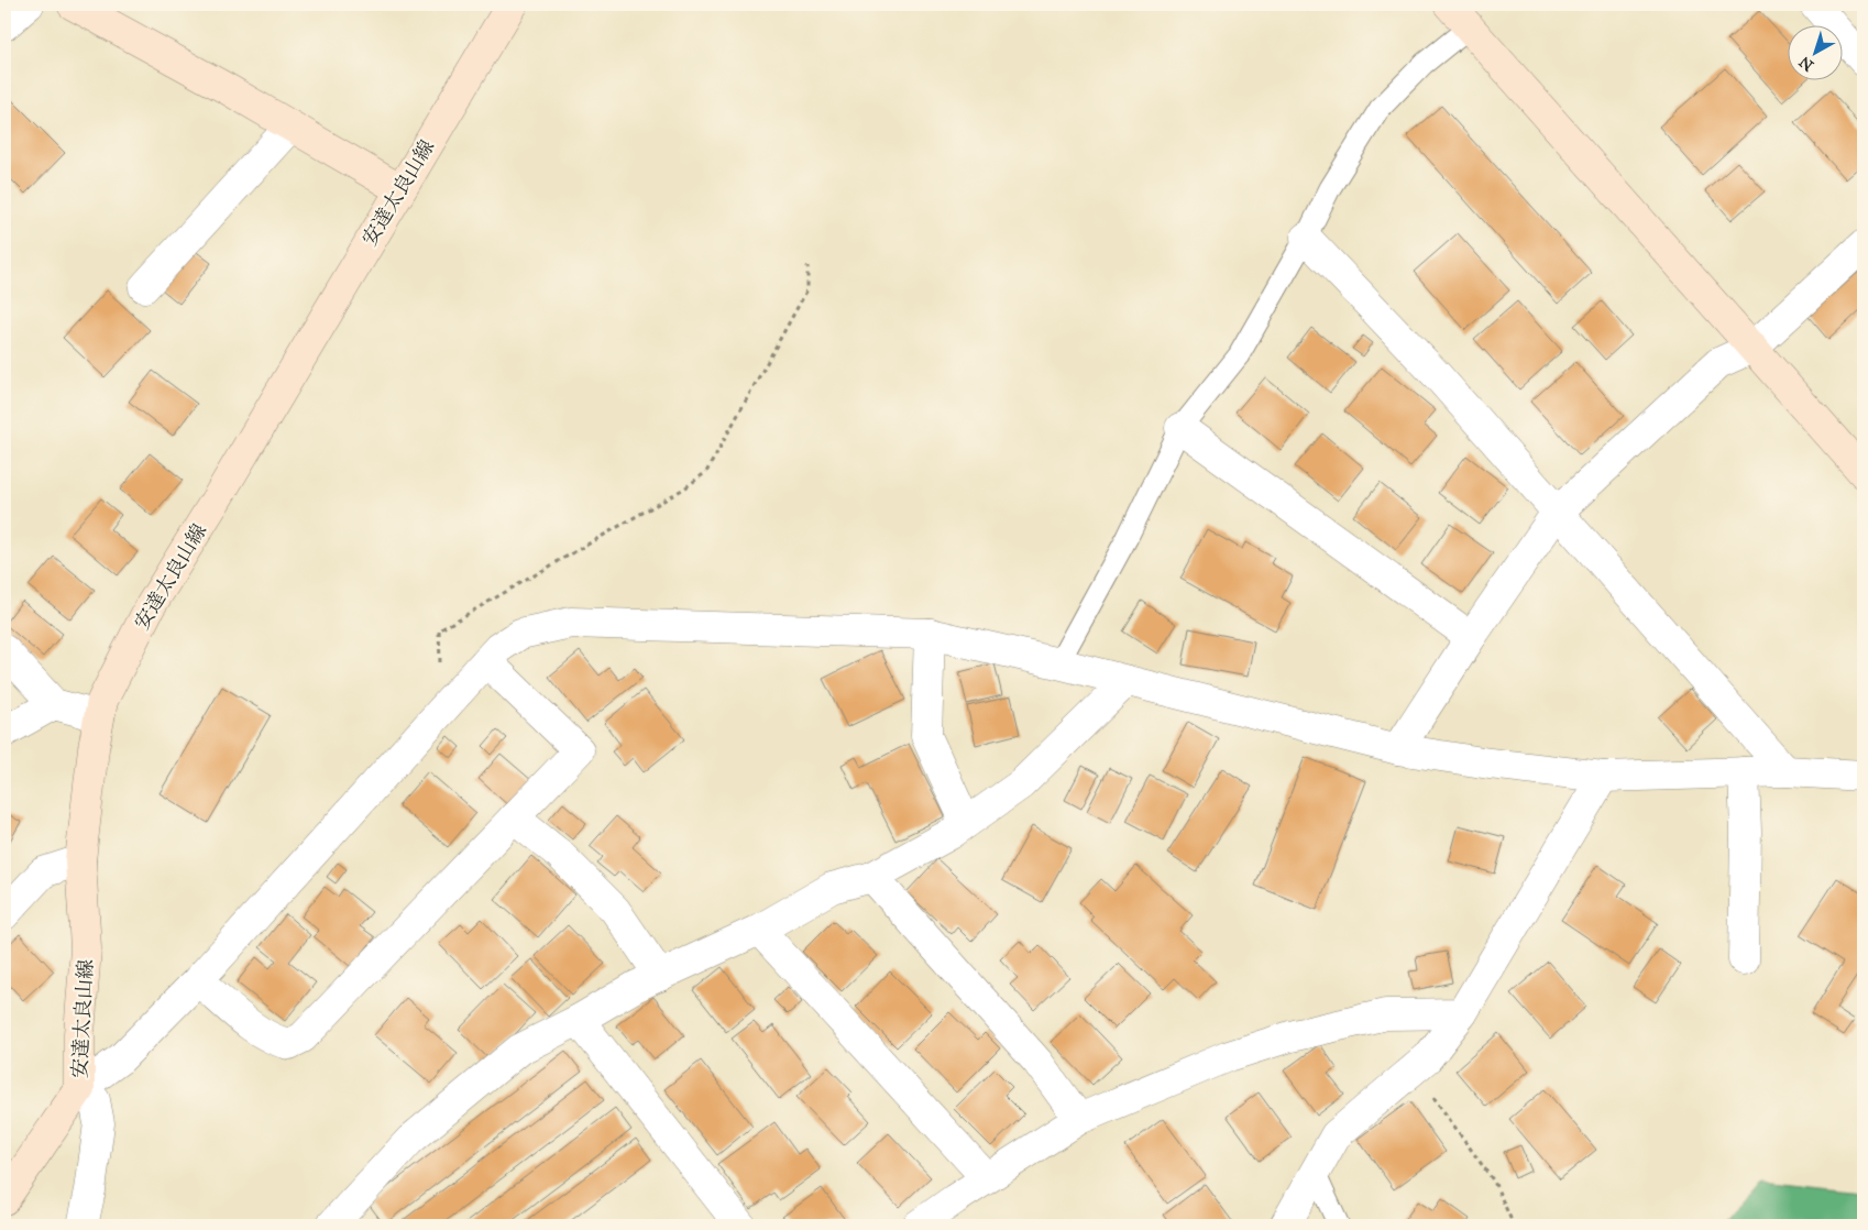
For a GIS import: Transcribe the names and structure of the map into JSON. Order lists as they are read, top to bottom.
{
  "streets": {
    "main road": ["安達太良山線"]
  },
  "north": "bottom left"
}
